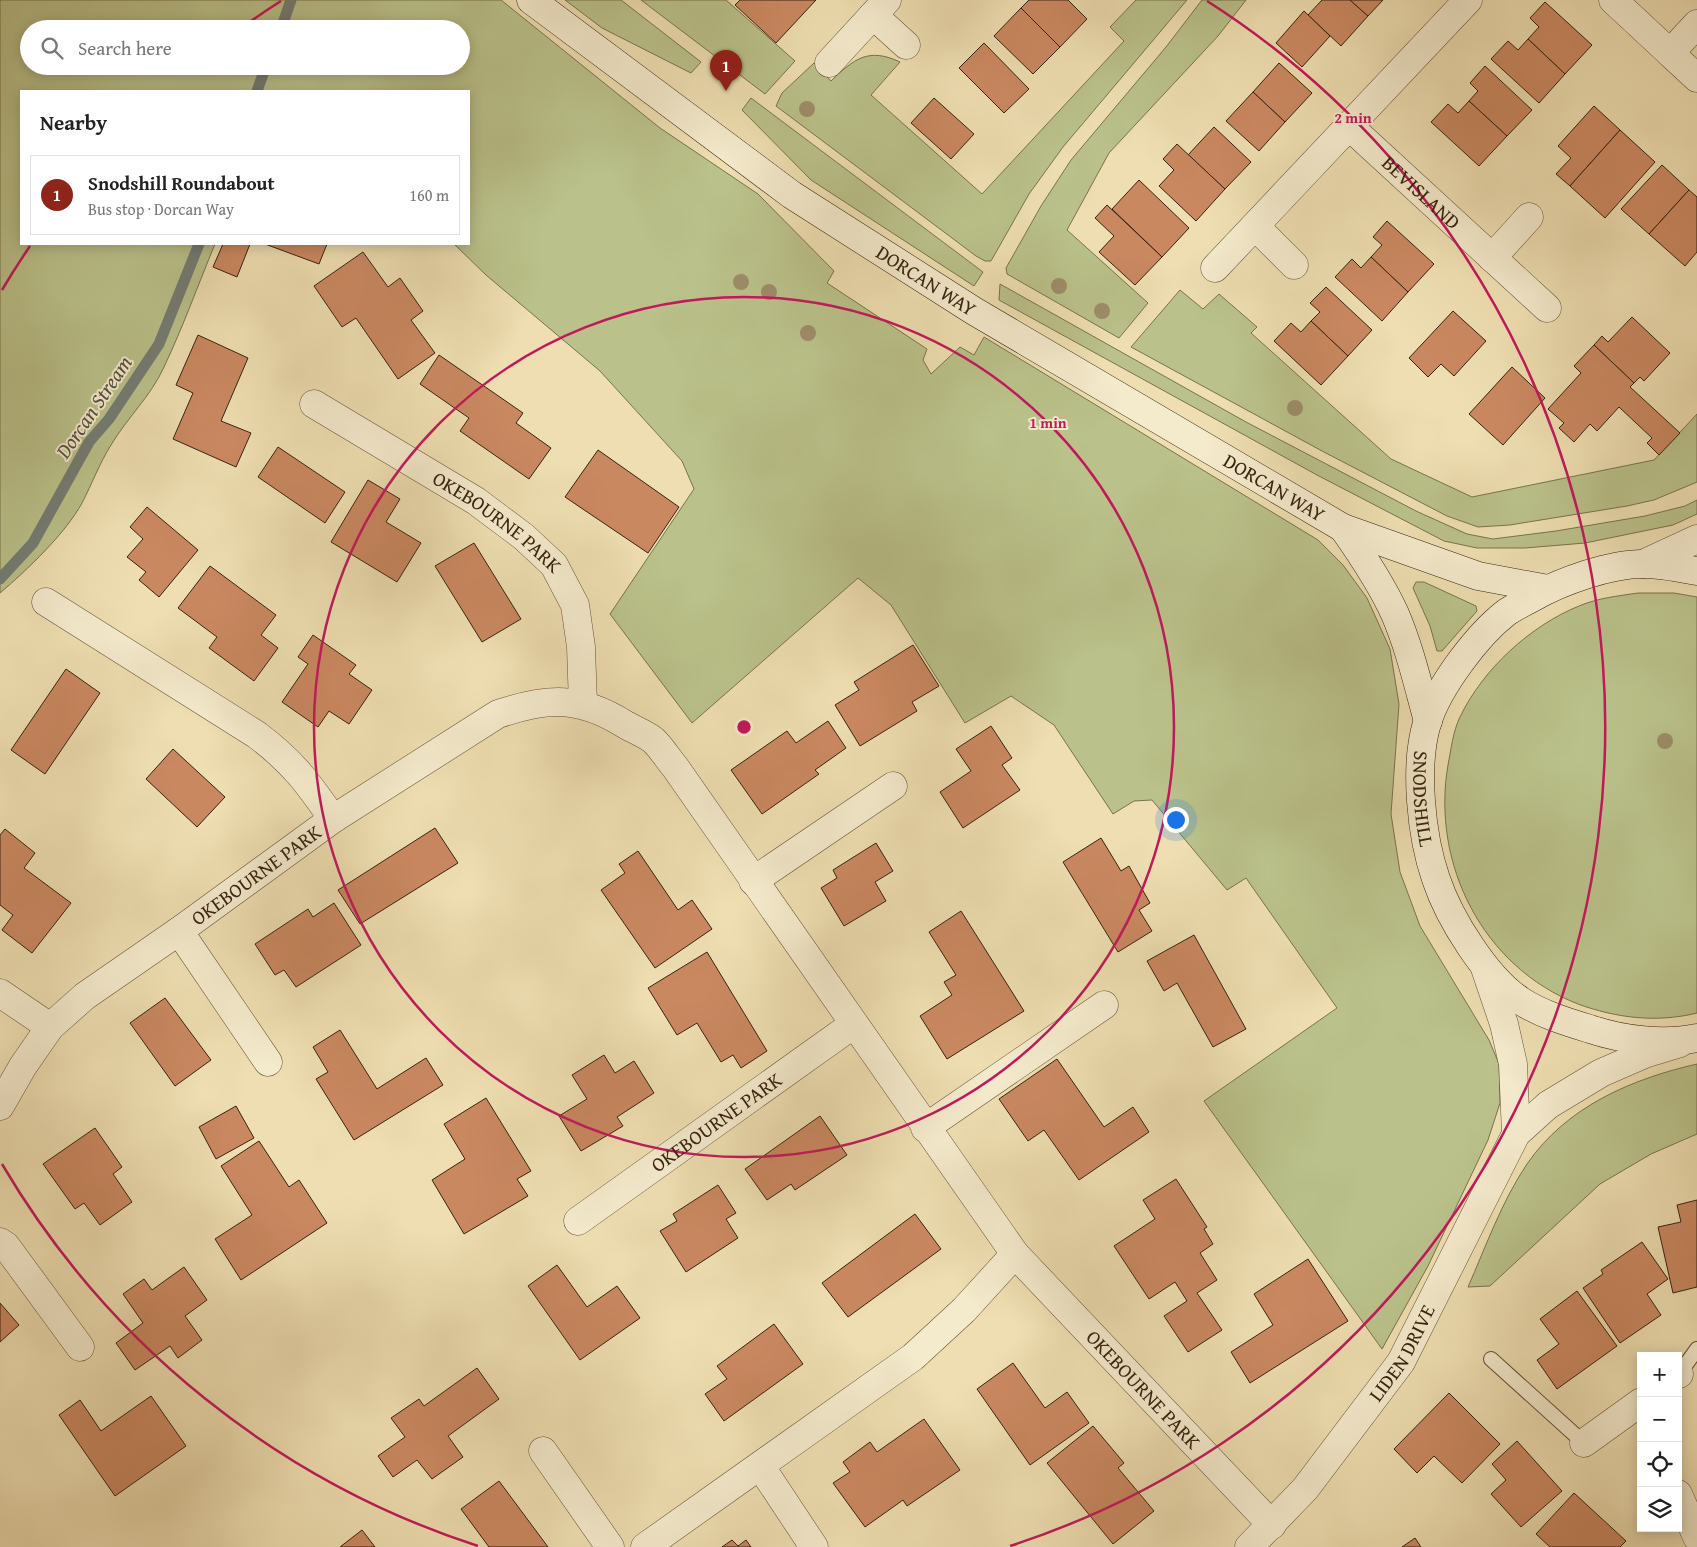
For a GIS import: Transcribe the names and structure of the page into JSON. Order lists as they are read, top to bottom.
{
  "streets": {
    "street": [
      "BEVISLAND",
      "DORCAN WAY",
      "OKEBOURNE PARK",
      "SNODSHILL",
      "LIDEN DRIVE"
    ]
  },
  "crossings": [
    ["DORCAN WAY", "SNODSHILL"],
    ["OKEBOURNE PARK", "LIDEN DRIVE"],
    ["SNODSHILL", "LIDEN DRIVE"]
  ],
  "water": ["Dorcan Stream"],
  "page": {
    "search": "Search here",
    "pins": "1",
    "heading": "Nearby",
    "list": [
      {
        "mark": "1",
        "name": "Snodshill Roundabout",
        "note": "Bus stop · Dorcan Way",
        "value": "160 m"
      }
    ],
    "map_buttons": ["+", "−"]
  },
  "rings": ["2 min", "1 min"]
}
